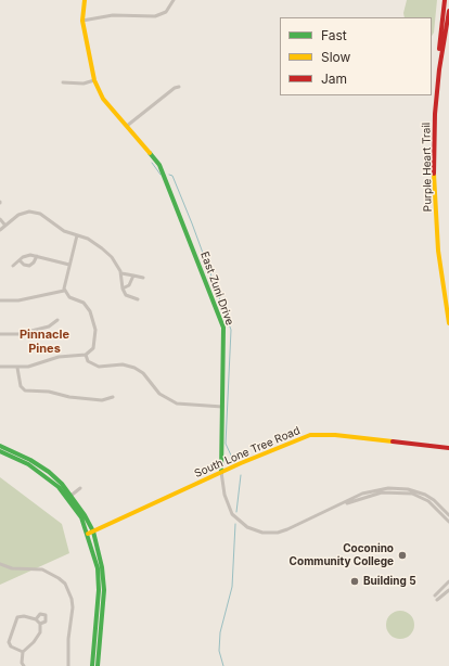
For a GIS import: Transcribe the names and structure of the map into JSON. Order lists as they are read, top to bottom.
{
  "streets": {
    "main road": ["Purple Heart Trail", "East Zuni Drive", "South Lone Tree Road"]
  },
  "crossings": [
    ["East Zuni Drive", "South Lone Tree Road"]
  ],
  "districts": ["Pinnacle Pines"],
  "places": ["Coconino Community College", "Building 5"],
  "legend": ["Fast", "Slow", "Jam"]
}
